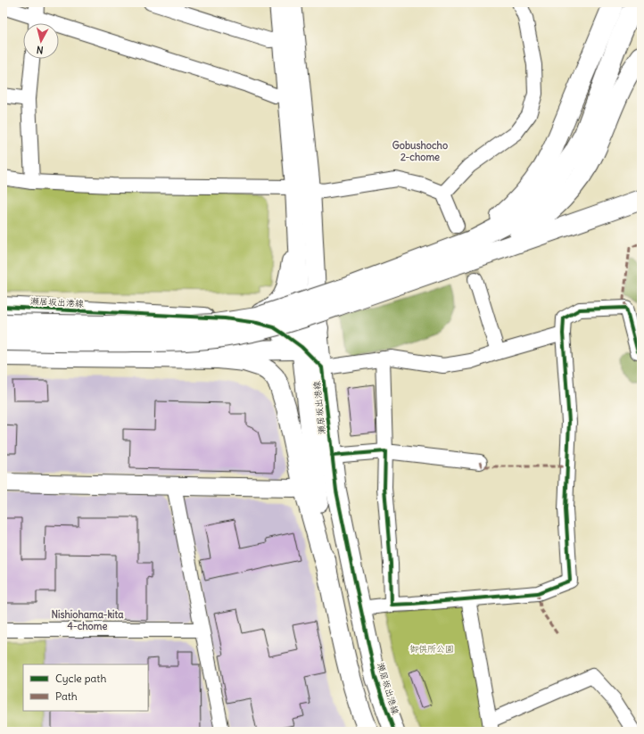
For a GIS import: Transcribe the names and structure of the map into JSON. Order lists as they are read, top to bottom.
{
  "streets": {
    "main road": ["瀬居坂出港線"]
  },
  "districts": ["Gobushocho 2-chome", "Nishiohama-kita 4-chome"],
  "parks": ["御供所公園"],
  "legend": ["Cycle path", "Path"],
  "north": "bottom"
}
